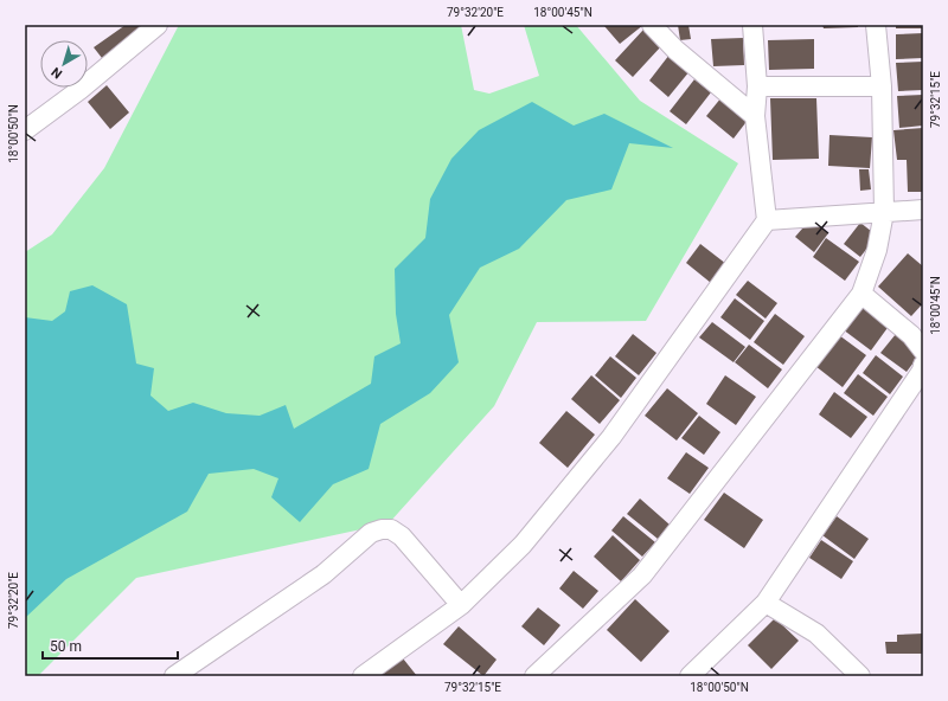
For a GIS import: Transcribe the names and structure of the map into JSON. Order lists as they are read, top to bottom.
{
  "scale_bar": "50 m",
  "north": "bottom left",
  "coordinates": [
    "79°32'20\"E",
    "18°00'45\"N",
    "79°32'15\"E",
    "18°00'50\"N"
  ]
}
